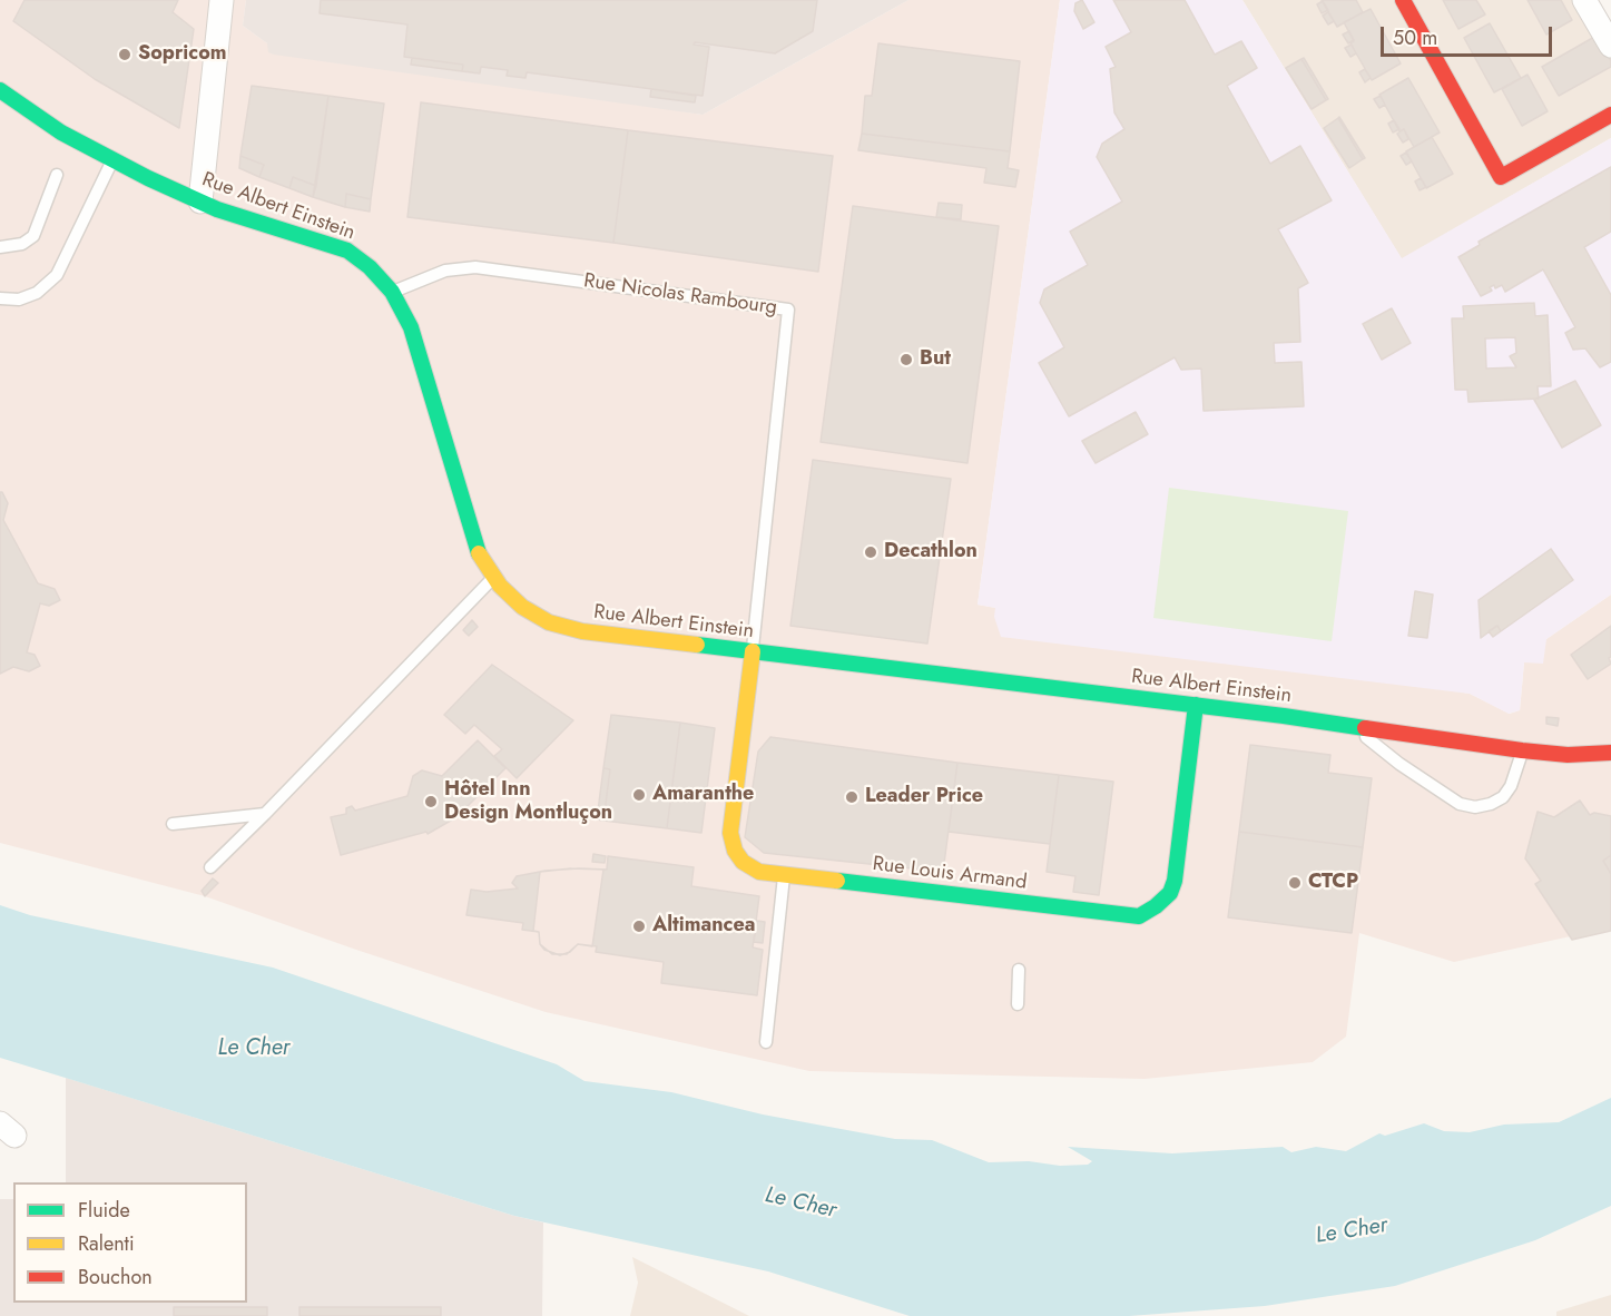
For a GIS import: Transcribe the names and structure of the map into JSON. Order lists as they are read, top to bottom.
{
  "streets": {
    "street": ["Rue Albert Einstein", "Rue Louis Armand"],
    "lane": ["Rue Nicolas Rambourg"]
  },
  "crossings": [
    ["Rue Albert Einstein", "Rue Nicolas Rambourg"],
    ["Rue Albert Einstein", "Rue Louis Armand"],
    ["Rue Nicolas Rambourg", "Rue Louis Armand"]
  ],
  "water": ["Le Cher"],
  "places": [
    "Sopricom",
    "But",
    "Decathlon",
    "Amaranthe",
    "Leader Price",
    "Hôtel Inn Design Montluçon",
    "CTCP",
    "Altimancea"
  ],
  "legend": ["Fluide", "Ralenti", "Bouchon"],
  "scale_bar": "50 m"
}
